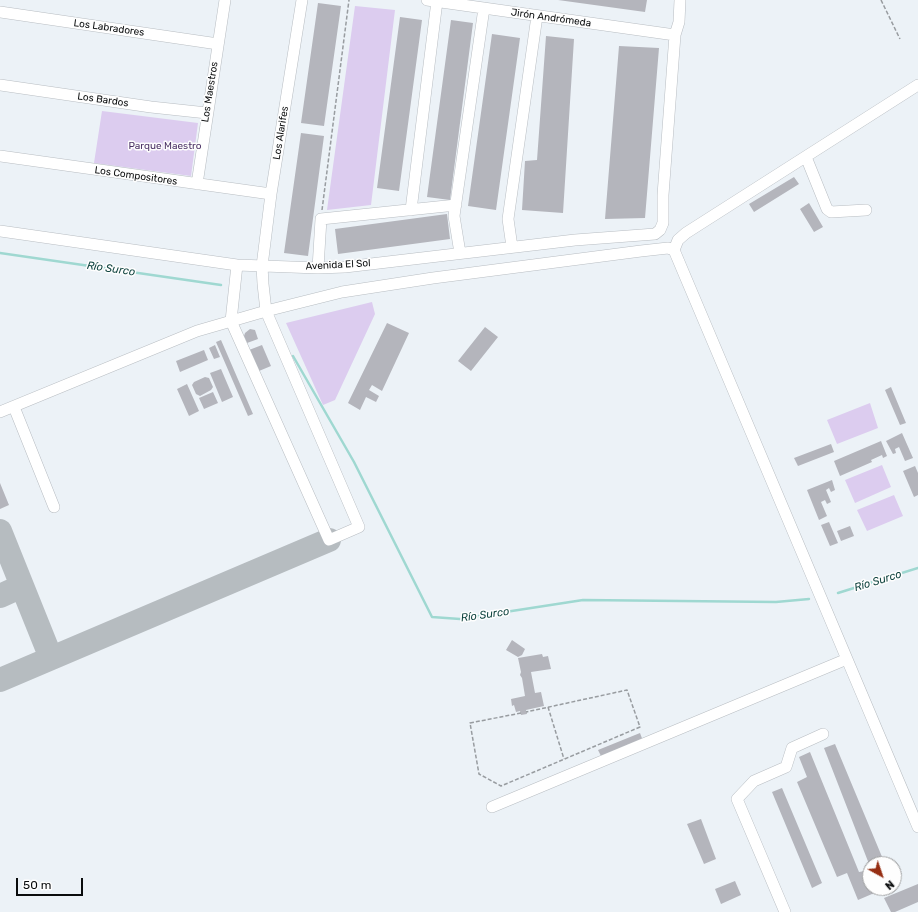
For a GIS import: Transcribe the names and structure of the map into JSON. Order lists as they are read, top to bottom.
{
  "streets": {
    "street": [
      "Jirón Andrómeda",
      "Los Labradores",
      "Los Maestros",
      "Los Bardos",
      "Los Alarifes",
      "Los Compositores",
      "Avenida El Sol"
    ]
  },
  "crossings": [
    ["Jirón Andrómeda", "Avenida El Sol"],
    ["Los Labradores", "Los Maestros"],
    ["Los Maestros", "Los Bardos"],
    ["Los Maestros", "Los Compositores"],
    ["Los Alarifes", "Los Compositores"],
    ["Los Alarifes", "Avenida El Sol"]
  ],
  "water": ["Río Surco"],
  "parks": ["Parque Maestro"],
  "scale_bar": "50 m",
  "north": "bottom right"
}
